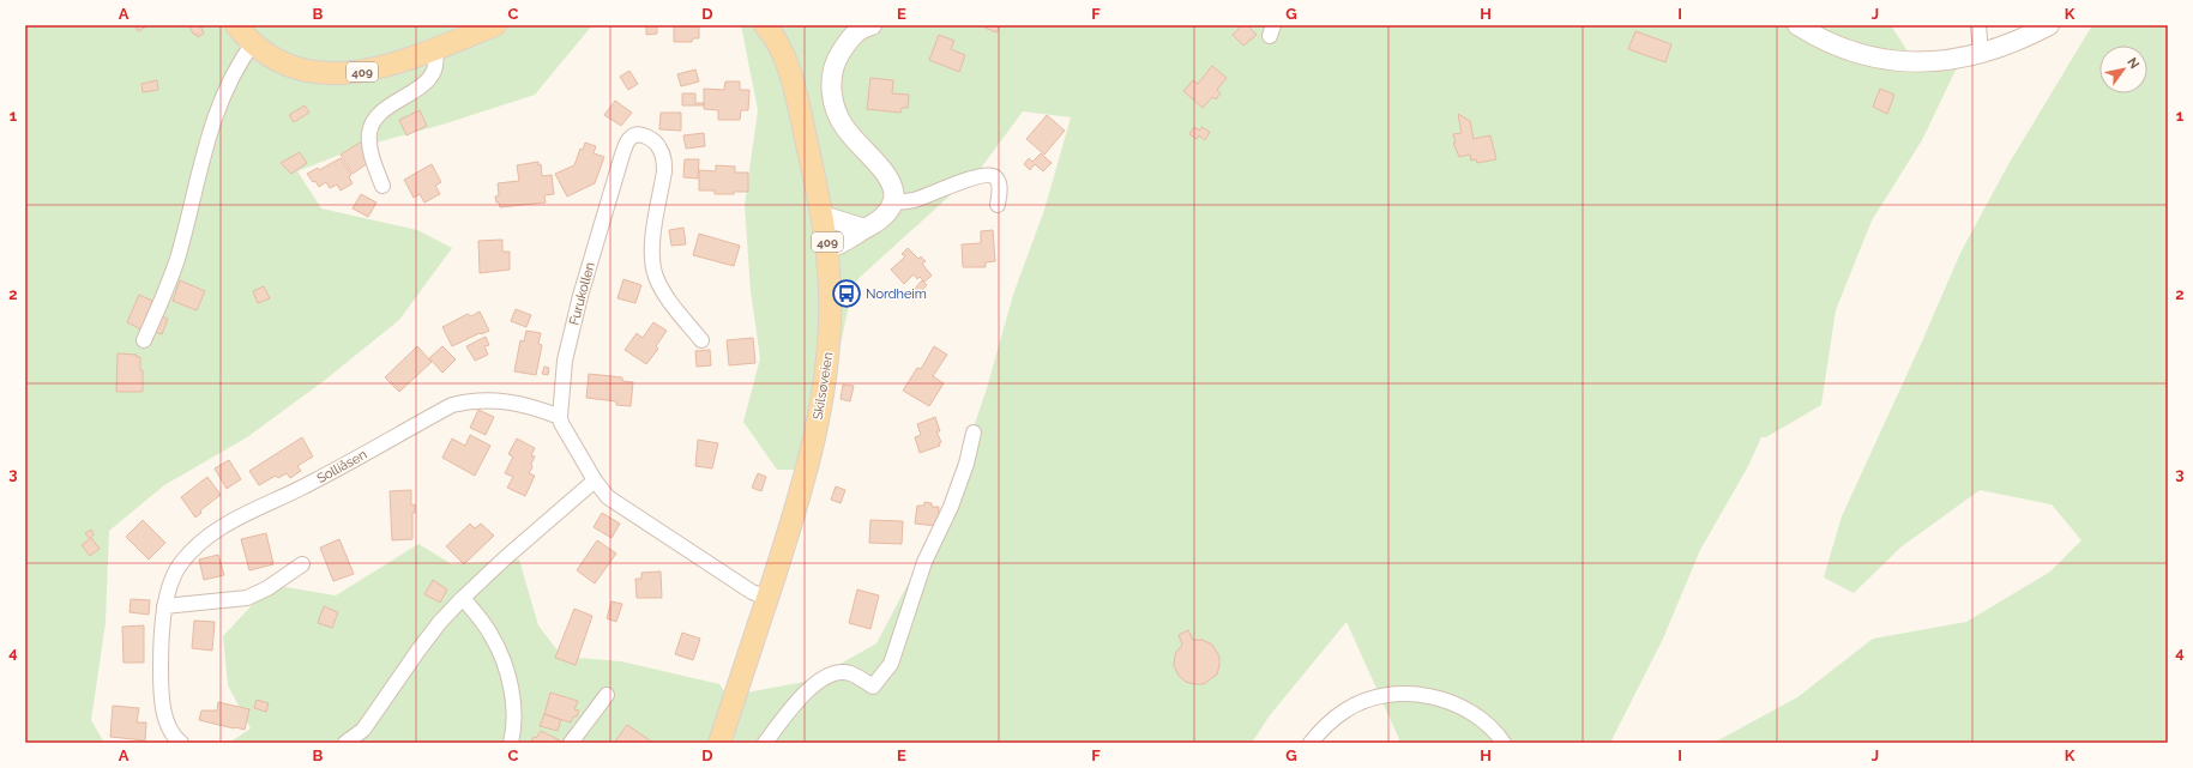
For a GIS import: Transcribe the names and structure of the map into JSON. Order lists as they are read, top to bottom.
{
  "streets": {
    "main road": ["409", "Skilsøveien"],
    "street": ["Furukollen", "Solliåsen"]
  },
  "crossings": [
    ["Furukollen", "Solliåsen"]
  ],
  "places": {
    "bus stop": ["Nordheim"]
  },
  "north": "top right",
  "grid": {
    "columns": [
      "A",
      "B",
      "C",
      "D",
      "E",
      "F",
      "G",
      "H",
      "I",
      "J",
      "K"
    ],
    "rows": [
      "1",
      "2",
      "3",
      "4"
    ]
  }
}
